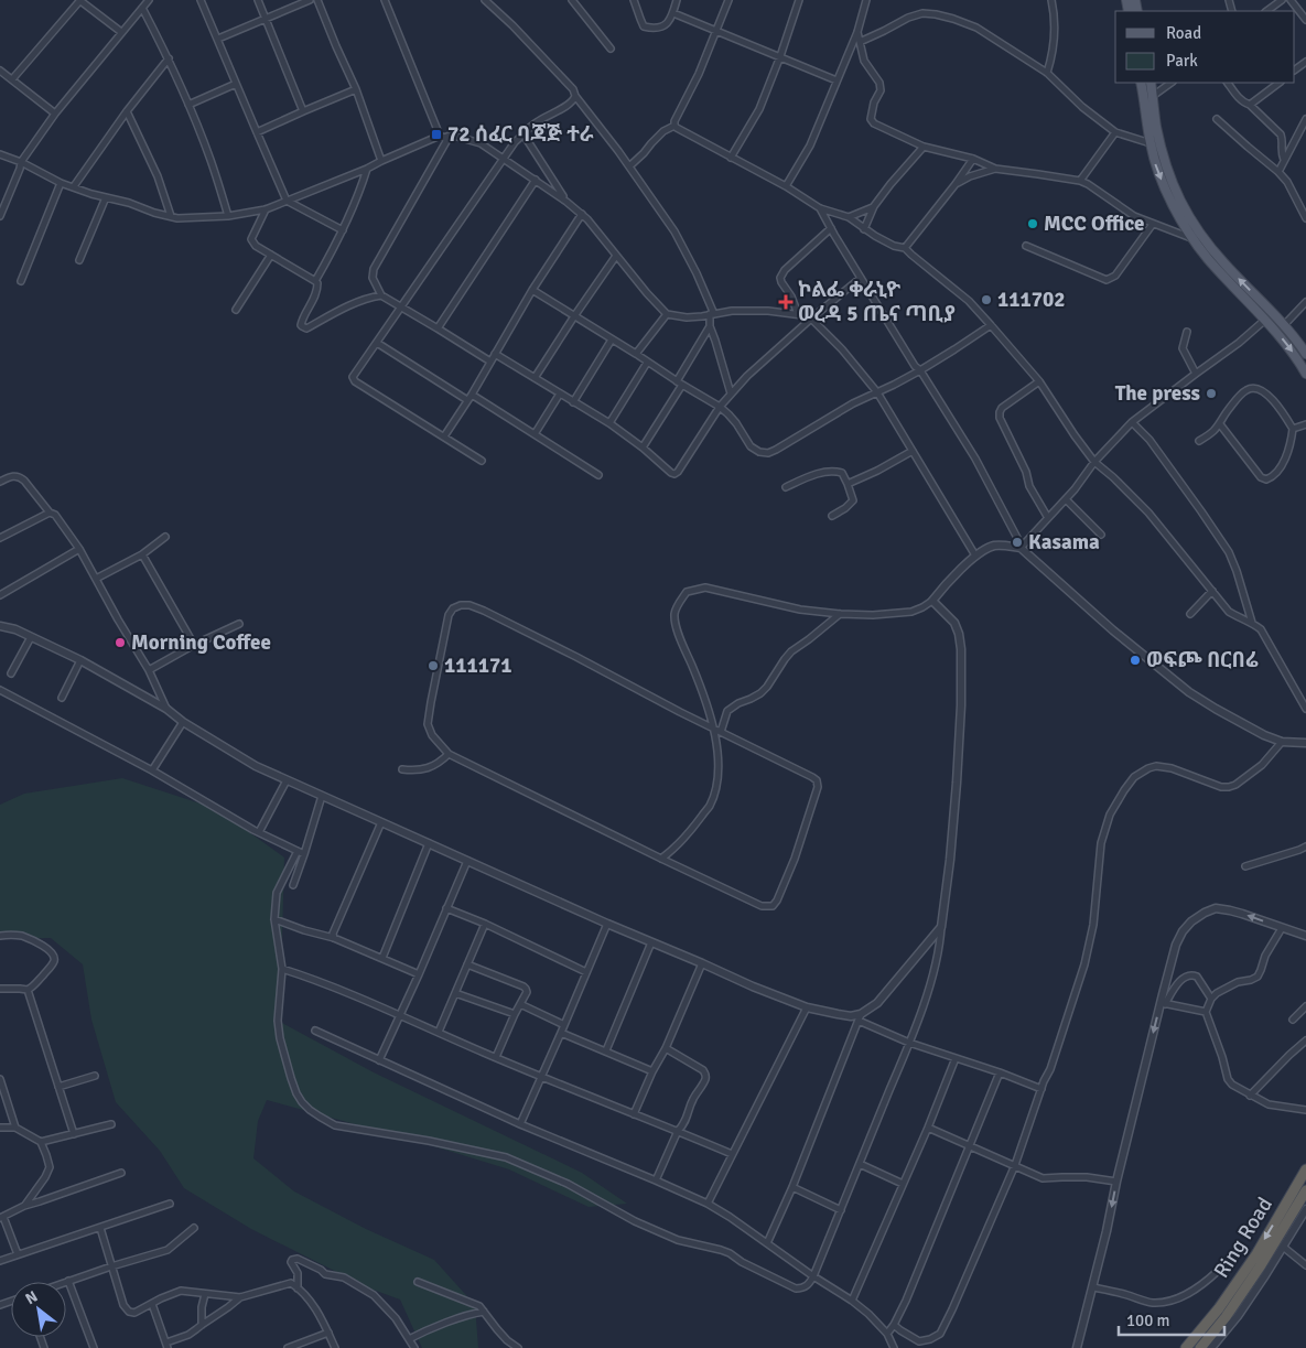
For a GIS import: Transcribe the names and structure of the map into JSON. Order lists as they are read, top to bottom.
{
  "streets": {
    "highway": ["Ring Road"]
  },
  "places": {
    "transit": ["72 ሰፈር ባጃጅ ተራ"],
    "other": [
      "MCC Office",
      "111702",
      "The press",
      "Kasama",
      "Morning Coffee",
      "ወፍጮ በርበሬ",
      "111171"
    ],
    "health": ["ኮልፌ ቀራኒዮ ወረዳ 5 ጤና ጣቢያ"]
  },
  "legend": ["Road", "Park"],
  "scale_bar": "100 m",
  "north": "top left"
}
